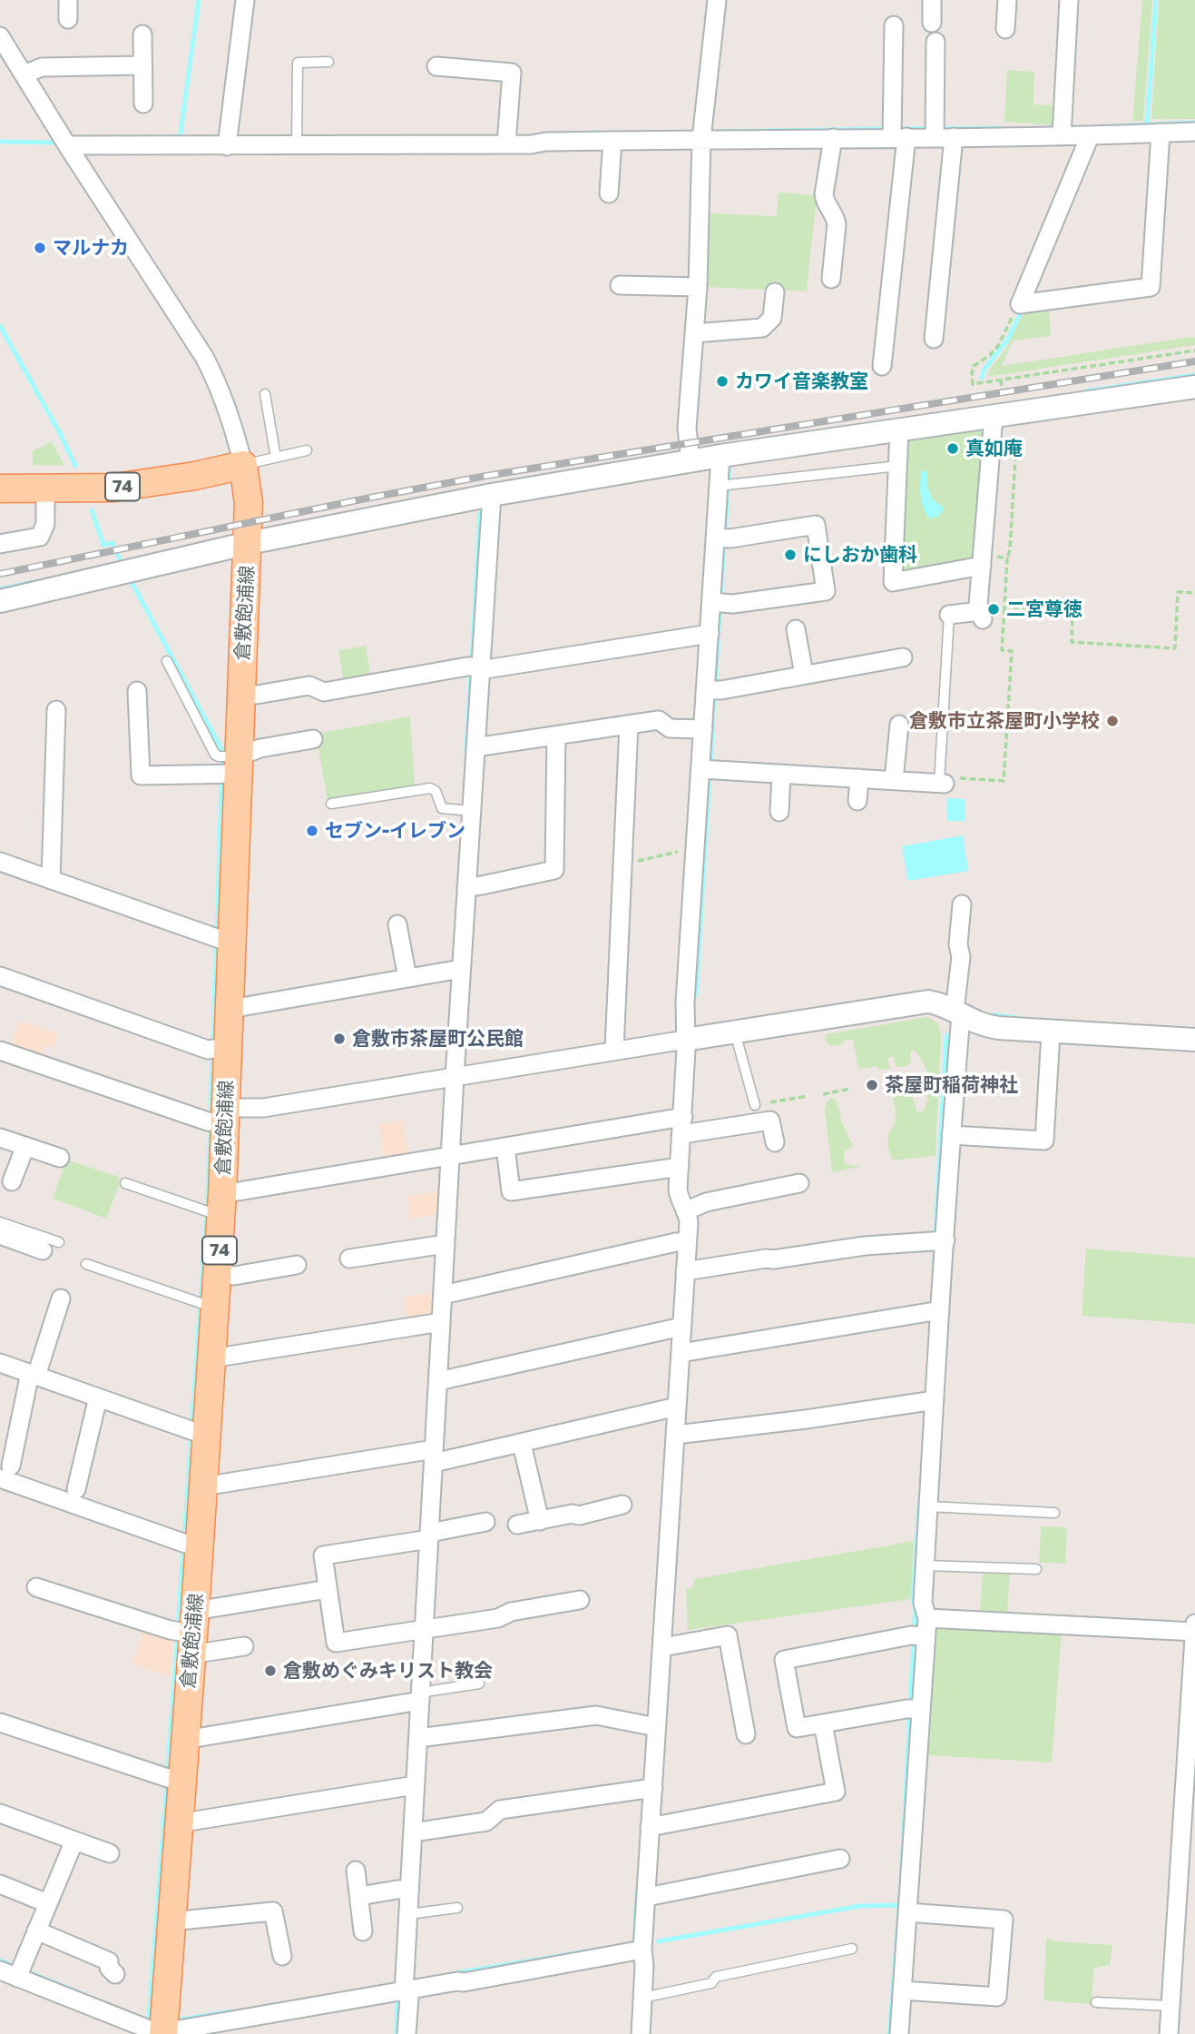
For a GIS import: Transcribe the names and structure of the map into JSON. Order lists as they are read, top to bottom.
{
  "streets": {
    "main road": ["74", "倉敷飽浦線"]
  },
  "crossings": [
    ["74", "倉敷飽浦線"]
  ],
  "places": [
    "マルナカ",
    "カワイ音楽教室",
    "真如庵",
    "にしおか歯科",
    "二宮尊徳",
    "倉敷市立茶屋町小学校",
    "セブン-イレブン",
    "倉敷市茶屋町公民館",
    "茶屋町稲荷神社",
    "倉敷めぐみキリスト教会"
  ]
}
